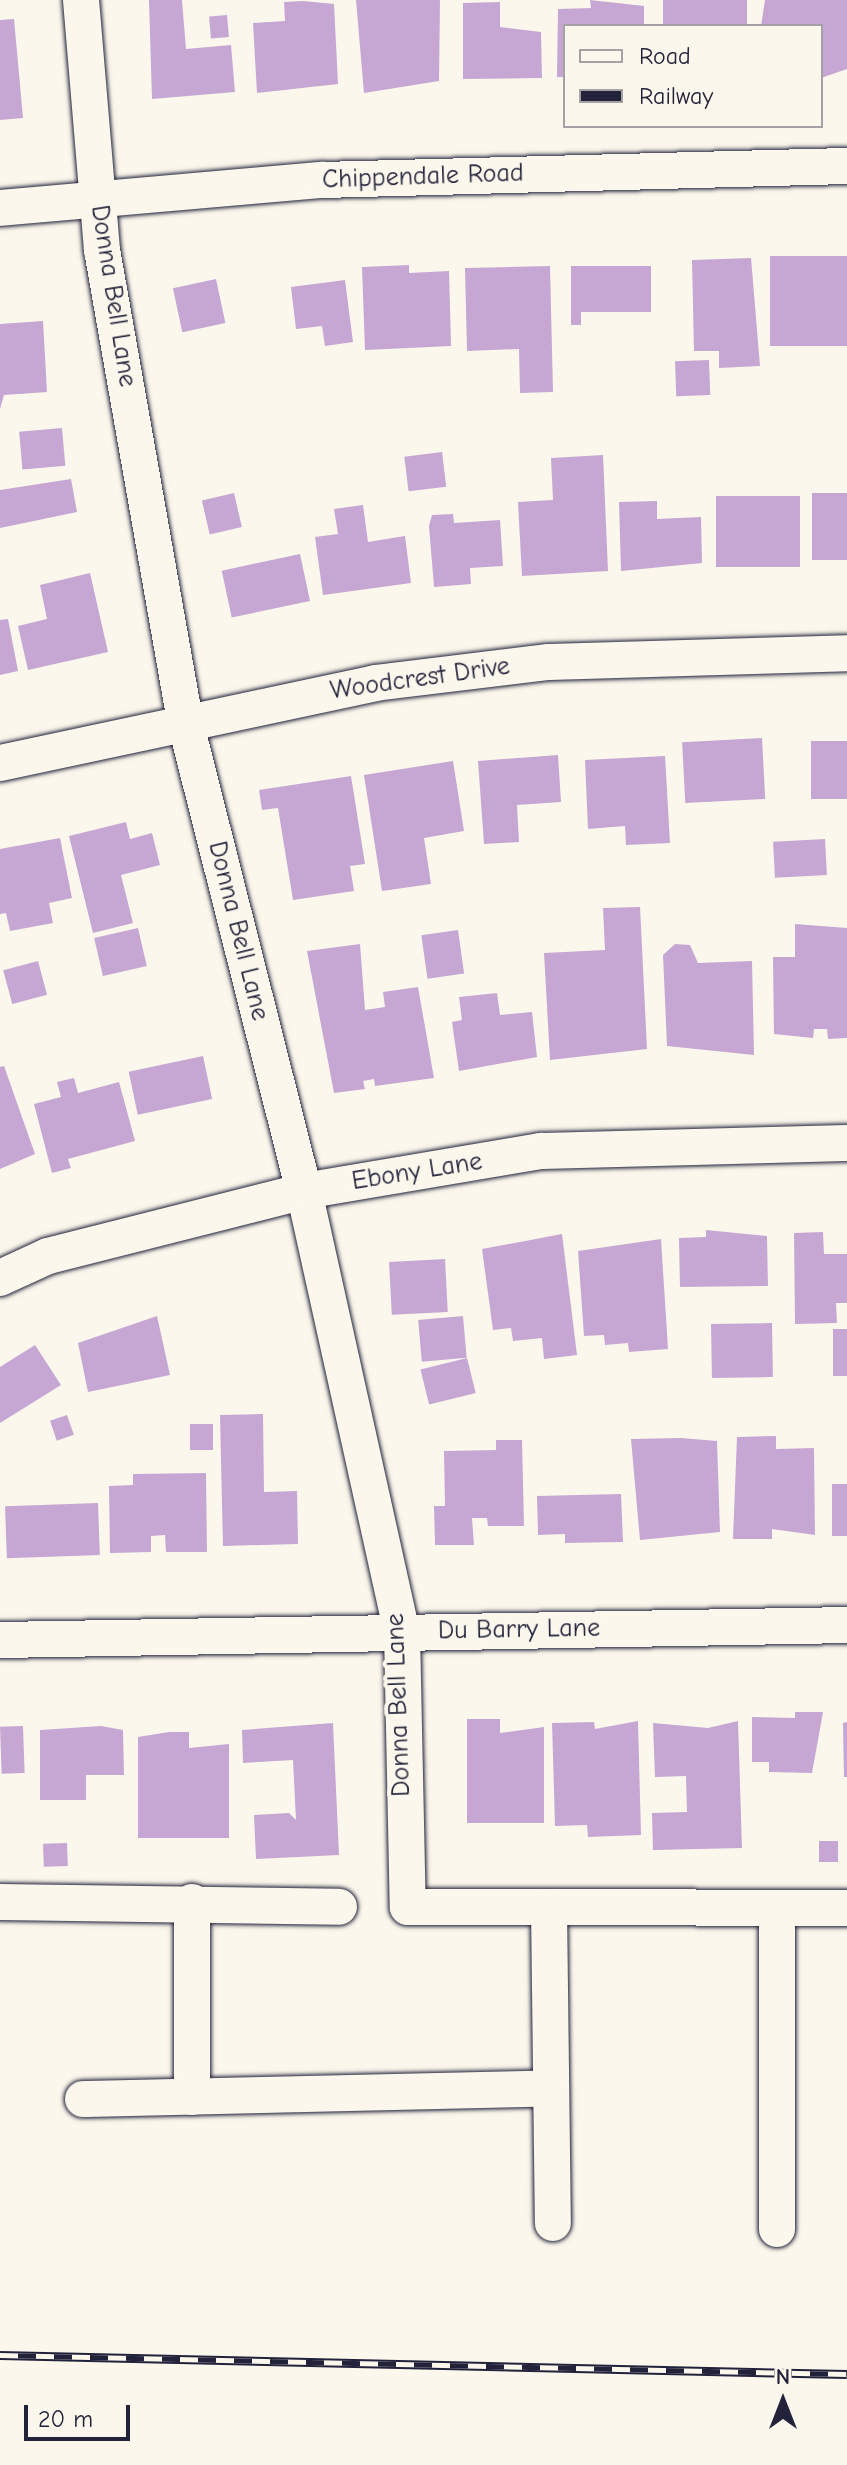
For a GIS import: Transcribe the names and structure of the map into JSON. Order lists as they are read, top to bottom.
{
  "streets": {
    "street": [
      "Chippendale Road",
      "Donna Bell Lane",
      "Woodcrest Drive",
      "Ebony Lane",
      "Du Barry Lane"
    ]
  },
  "crossings": [
    ["Chippendale Road", "Donna Bell Lane"],
    ["Donna Bell Lane", "Woodcrest Drive"],
    ["Donna Bell Lane", "Ebony Lane"],
    ["Donna Bell Lane", "Du Barry Lane"]
  ],
  "legend": ["Road", "Railway"],
  "scale_bar": "20 m",
  "north": "top"
}
